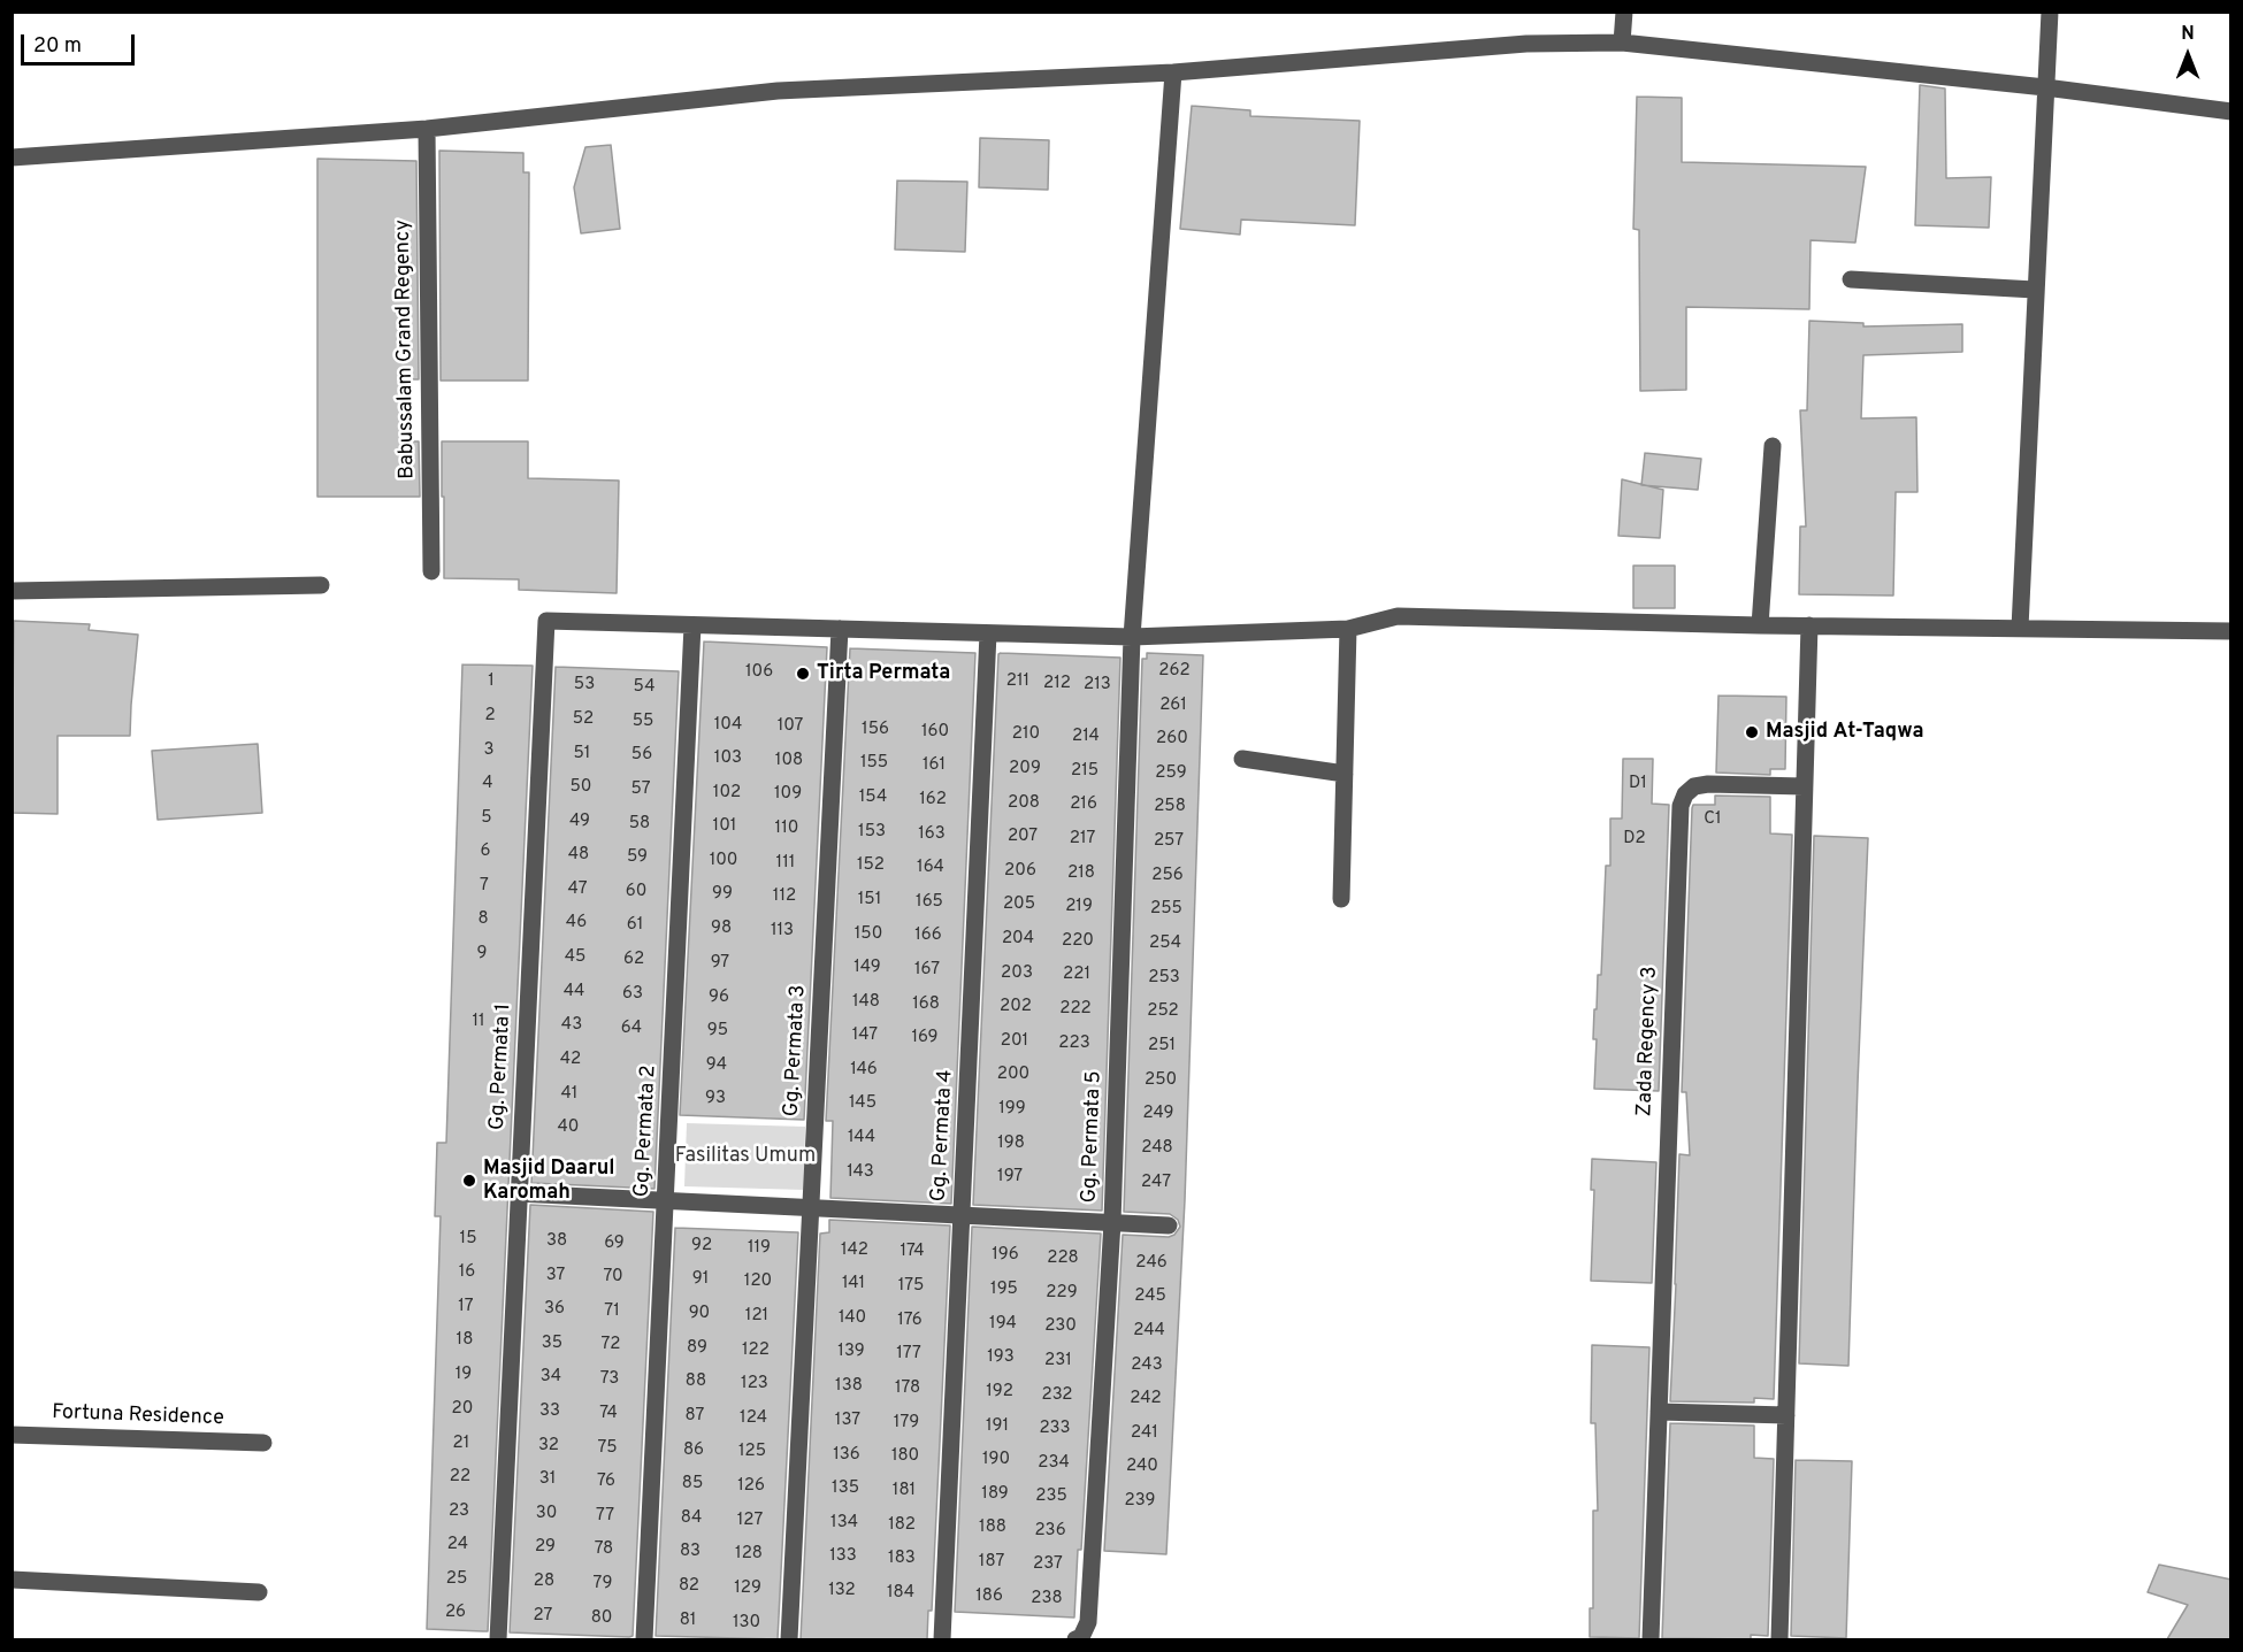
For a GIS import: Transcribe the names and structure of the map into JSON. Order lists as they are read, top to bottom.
{
  "streets": {
    "street": [
      "Babussalam Grand Regency",
      "Zada Regency 3",
      "Gg. Permata 3",
      "Gg. Permata 1",
      "Gg. Permata 2",
      "Gg. Permata 4",
      "Gg. Permata 5",
      "Fortuna Residence"
    ]
  },
  "crossings": [
    ["Gg. Permata 1", "Gg. Permata 2"]
  ],
  "parks": ["Fasilitas Umum"],
  "places": ["Tirta Permata", "Masjid At-Taqwa", "Masjid Daarul Karomah"],
  "house_numbers": [
    "262",
    "106",
    "1",
    "211",
    "212",
    "53",
    "213",
    "54",
    "261",
    "2",
    "52",
    "55",
    "104",
    "107",
    "156",
    "160",
    "210",
    "214",
    "260",
    "3",
    "51",
    "56",
    "103",
    "108",
    "155",
    "161",
    "209",
    "215",
    "259",
    "4",
    "D1",
    "50",
    "57",
    "102",
    "109",
    "154",
    "162",
    "208",
    "216",
    "258",
    "5",
    "C1",
    "49",
    "58",
    "101",
    "110",
    "153",
    "163",
    "207",
    "217",
    "D2",
    "257",
    "6",
    "48",
    "59",
    "100",
    "111",
    "152",
    "164",
    "206",
    "218",
    "256",
    "7",
    "47",
    "60",
    "99",
    "112",
    "151",
    "165",
    "205",
    "219",
    "255",
    "8",
    "46",
    "61",
    "98",
    "113",
    "150",
    "166",
    "204",
    "220",
    "254",
    "9",
    "45",
    "62",
    "97",
    "149",
    "167",
    "203",
    "221",
    "253",
    "44",
    "63",
    "96",
    "148",
    "168",
    "202",
    "222",
    "252",
    "11",
    "43",
    "64",
    "95",
    "147",
    "169",
    "201",
    "223",
    "251",
    "42",
    "94",
    "146",
    "200",
    "250",
    "41",
    "93",
    "145",
    "199",
    "249",
    "40",
    "144",
    "198",
    "248",
    "143",
    "197",
    "247",
    "15",
    "38",
    "69",
    "92",
    "119",
    "142",
    "174",
    "196",
    "228",
    "246",
    "16",
    "37",
    "70",
    "91",
    "120",
    "141",
    "175",
    "195",
    "229",
    "245",
    "17",
    "36",
    "71",
    "90",
    "121",
    "140",
    "176",
    "194",
    "230",
    "244",
    "18",
    "35",
    "72",
    "89",
    "122",
    "139",
    "177",
    "193",
    "231",
    "243",
    "19",
    "34",
    "73",
    "88",
    "123",
    "138",
    "178",
    "192",
    "232",
    "242",
    "20",
    "33",
    "74",
    "87",
    "124",
    "137",
    "179",
    "191",
    "233",
    "241",
    "21",
    "32",
    "75",
    "86",
    "125",
    "136",
    "180",
    "190",
    "234",
    "240",
    "22",
    "31",
    "76",
    "85",
    "126",
    "135",
    "181",
    "189",
    "235",
    "239",
    "23",
    "30",
    "77",
    "84",
    "127",
    "134",
    "182",
    "188",
    "236",
    "24",
    "29",
    "78",
    "83",
    "128",
    "133",
    "183",
    "187",
    "237",
    "25",
    "28",
    "79",
    "82",
    "129",
    "132",
    "184",
    "186",
    "238",
    "26",
    "27",
    "80",
    "81",
    "130"
  ],
  "scale_bar": "20 m",
  "north": "top"
}
